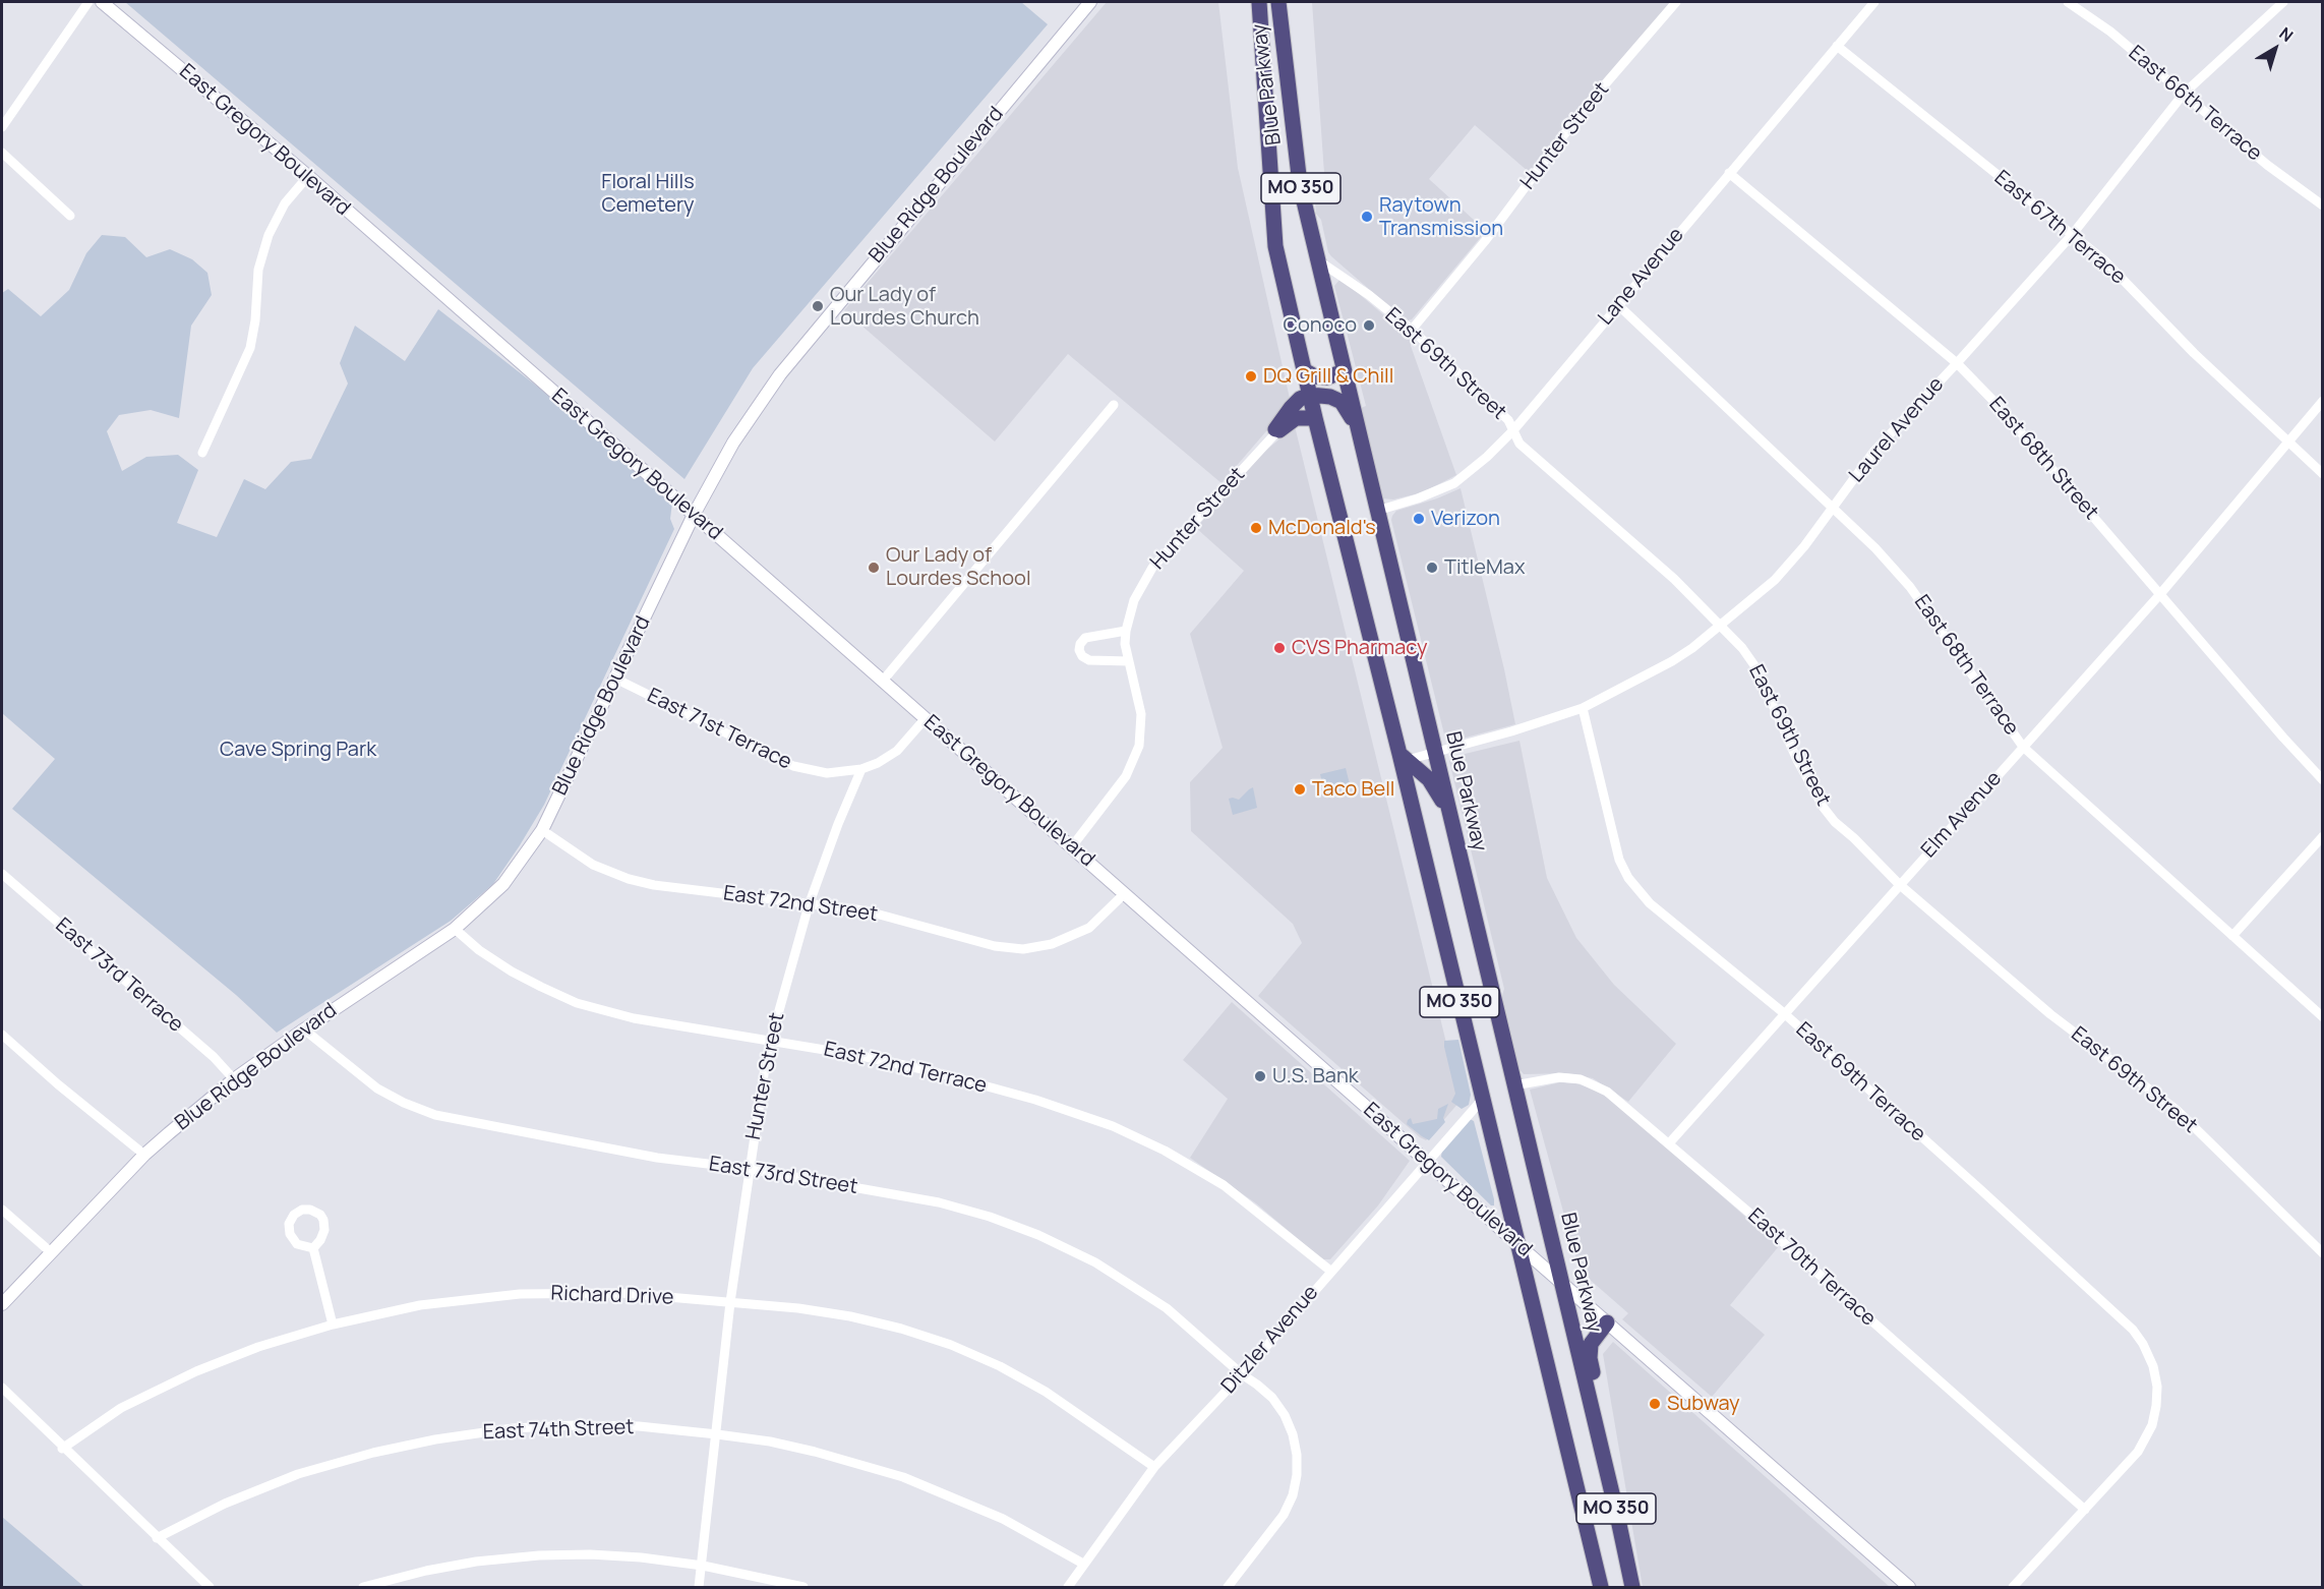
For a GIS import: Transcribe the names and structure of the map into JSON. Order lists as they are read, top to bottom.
{
  "streets": {
    "highway": ["Blue Parkway", "MO 350"],
    "main road": ["East Gregory Boulevard", "Blue Ridge Boulevard"],
    "street": [
      "East 66th Terrace",
      "Hunter Street",
      "East 67th Terrace",
      "Lane Avenue",
      "East 69th Street",
      "Laurel Avenue",
      "East 68th Street",
      "East 68th Terrace",
      "East 71st Terrace",
      "Elm Avenue",
      "East 72nd Street",
      "East 73rd Terrace",
      "East 72nd Terrace",
      "East 69th Terrace",
      "East 73rd Street",
      "East 70th Terrace",
      "Richard Drive",
      "Ditzler Avenue",
      "East 74th Street"
    ]
  },
  "crossings": [
    ["Blue Parkway", "East Gregory Boulevard"],
    ["Blue Parkway", "Lane Avenue"],
    ["Blue Parkway", "East 69th Street"],
    ["Blue Parkway", "Laurel Avenue"],
    ["Blue Parkway", "East 70th Terrace"],
    ["Blue Parkway", "Ditzler Avenue"],
    ["East 66th Terrace", "Laurel Avenue"],
    ["Hunter Street", "East Gregory Boulevard"],
    ["Hunter Street", "East 69th Street"],
    ["Hunter Street", "East 71st Terrace"],
    ["Hunter Street", "East 72nd Street"],
    ["Hunter Street", "East 72nd Terrace"],
    ["Hunter Street", "East 73rd Street"],
    ["Hunter Street", "Richard Drive"],
    ["Hunter Street", "East 74th Street"],
    ["East Gregory Boulevard", "Blue Ridge Boulevard"],
    ["East Gregory Boulevard", "East 72nd Street"],
    ["East Gregory Boulevard", "Ditzler Avenue"],
    ["Blue Ridge Boulevard", "East 71st Terrace"],
    ["Blue Ridge Boulevard", "East 72nd Street"],
    ["Blue Ridge Boulevard", "East 73rd Terrace"],
    ["Blue Ridge Boulevard", "East 72nd Terrace"],
    ["Blue Ridge Boulevard", "East 73rd Street"],
    ["East 67th Terrace", "Lane Avenue"],
    ["East 67th Terrace", "Laurel Avenue"],
    ["East 67th Terrace", "Elm Avenue"],
    ["Lane Avenue", "East 69th Street"],
    ["Lane Avenue", "East 68th Street"],
    ["Lane Avenue", "East 68th Terrace"],
    ["East 69th Street", "Laurel Avenue"],
    ["East 69th Street", "Elm Avenue"],
    ["Laurel Avenue", "East 68th Street"],
    ["Laurel Avenue", "East 68th Terrace"],
    ["Laurel Avenue", "East 69th Terrace"],
    ["East 68th Street", "Elm Avenue"],
    ["East 68th Terrace", "Elm Avenue"],
    ["Elm Avenue", "East 69th Terrace"],
    ["Elm Avenue", "East 70th Terrace"],
    ["East 72nd Terrace", "Ditzler Avenue"],
    ["East 69th Terrace", "East 70th Terrace"],
    ["East 73rd Street", "Ditzler Avenue"],
    ["Richard Drive", "Ditzler Avenue"],
    ["Ditzler Avenue", "East 74th Street"]
  ],
  "parks": ["Floral Hills Cemetery", "Cave Spring Park"],
  "places": [
    "Raytown Transmission",
    "Our Lady of Lourdes Church",
    "Conoco",
    "DQ Grill & Chill",
    "Verizon",
    "McDonald's",
    "Our Lady of Lourdes School",
    "TitleMax",
    "CVS Pharmacy",
    "Taco Bell",
    "U.S. Bank",
    "Subway"
  ],
  "north": "top right"
}
